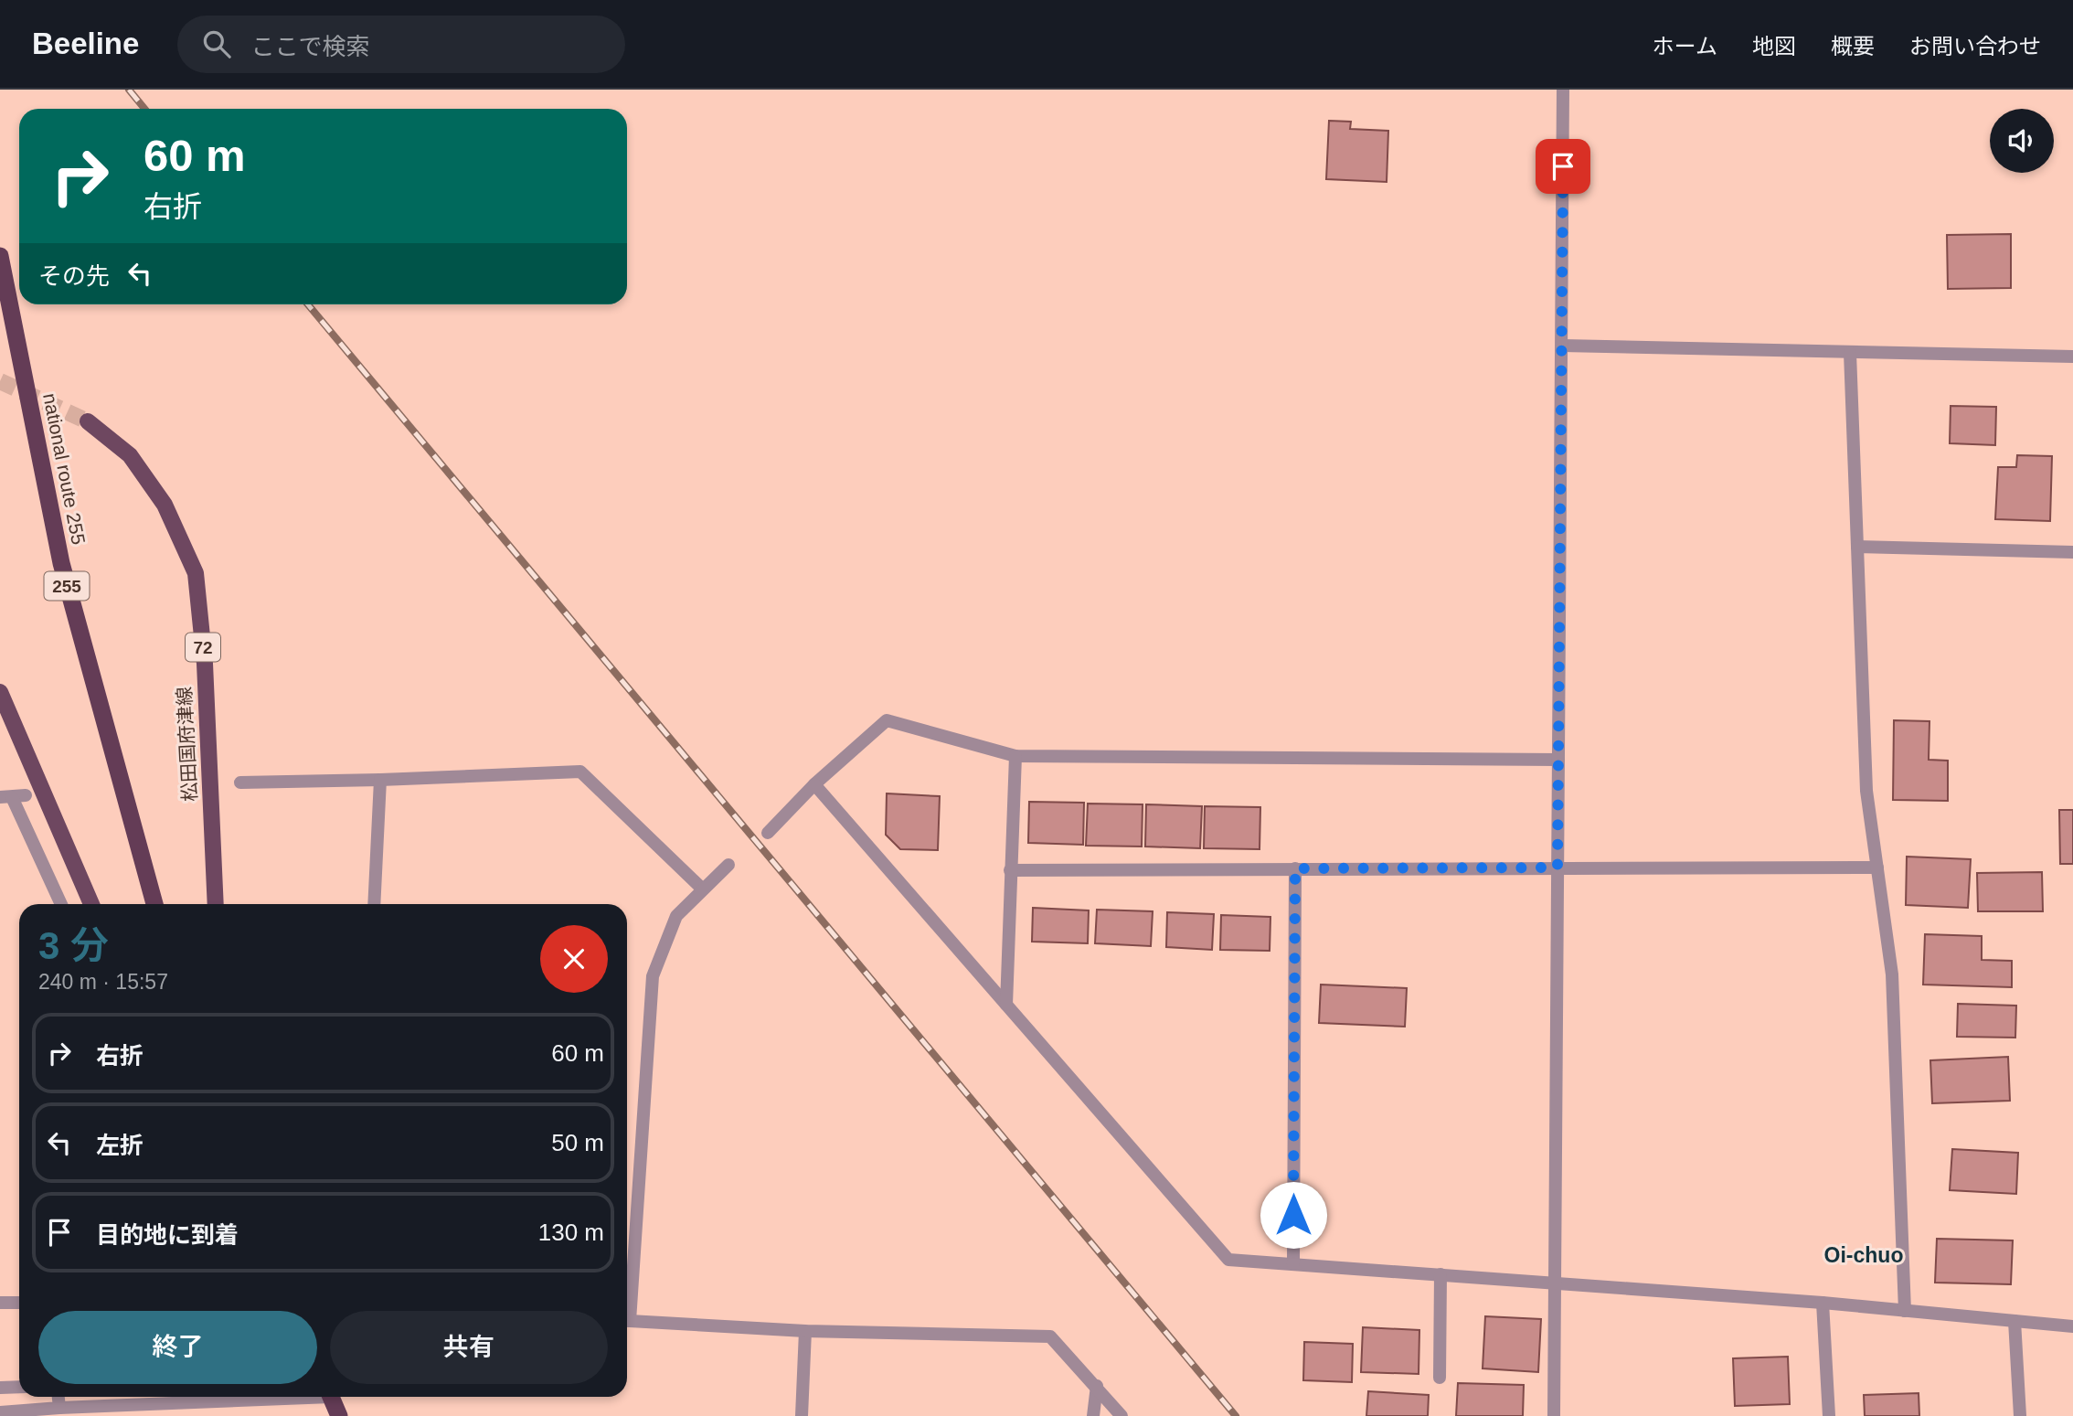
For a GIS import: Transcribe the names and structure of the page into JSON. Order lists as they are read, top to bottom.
{
  "streets": {
    "highway": ["national route 255", "255"],
    "main road": ["72", "松田国府津線"]
  },
  "districts": ["Oi-chuo"],
  "page": {
    "header": "Beeline",
    "search": "ここで検索",
    "nav": [
      "ホーム",
      "地図",
      "概要",
      "お問い合わせ"
    ],
    "turn": ["60 m", "右折"],
    "then": "その先",
    "heading": ["3 分", "240 m · 15:57"],
    "list": [
      {
        "name": "右折",
        "value": "60 m"
      },
      {
        "name": "左折",
        "value": "50 m"
      },
      {
        "name": "目的地に到着",
        "value": "130 m"
      }
    ],
    "buttons": ["終了", "共有"]
  }
}
